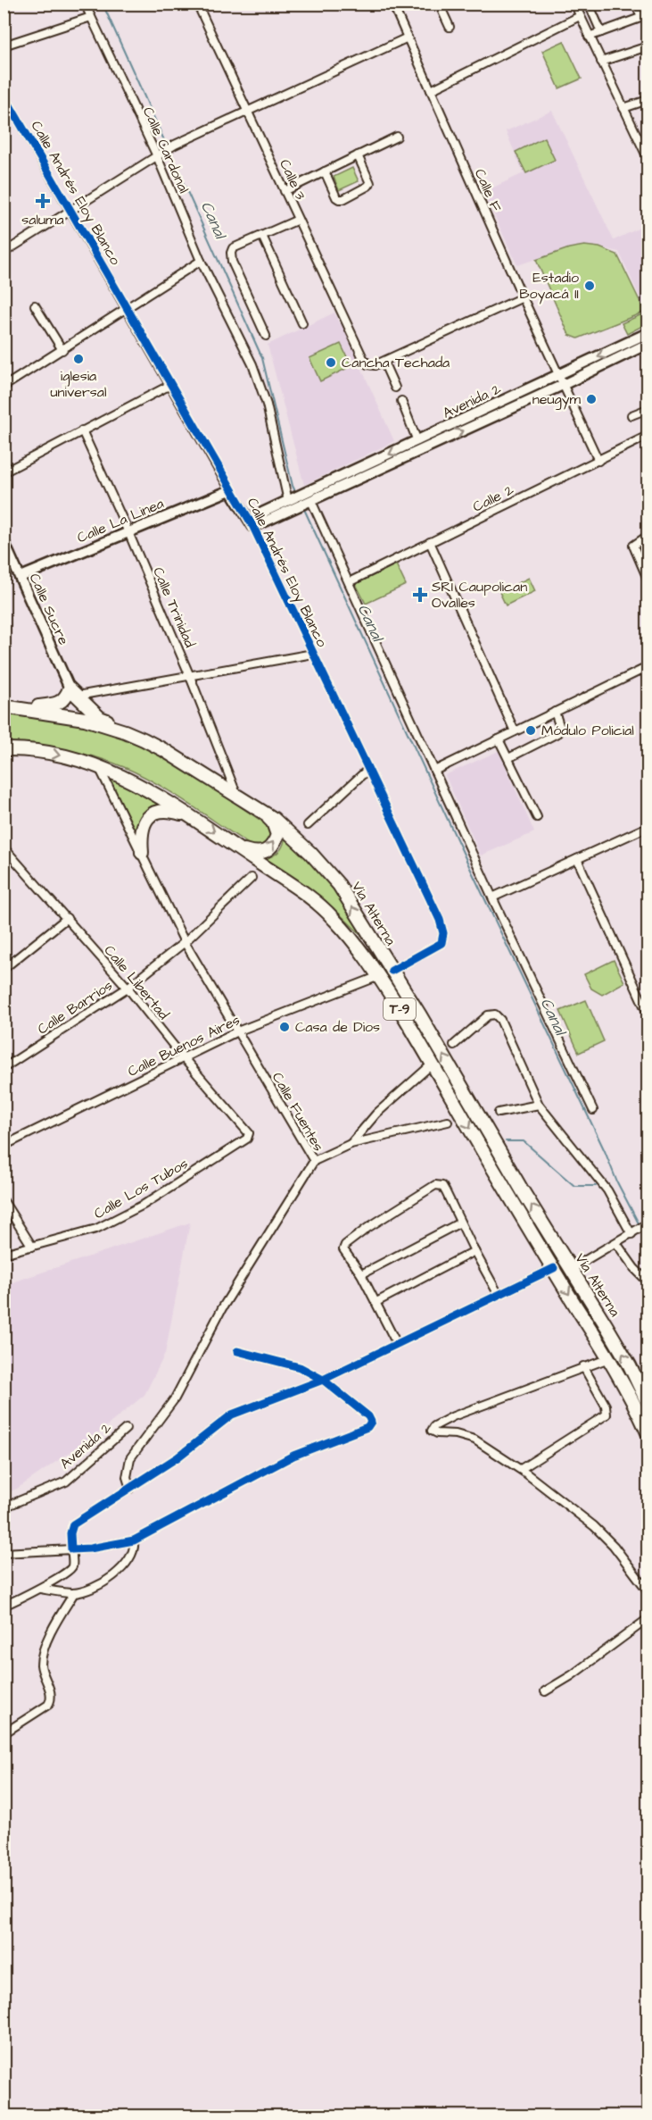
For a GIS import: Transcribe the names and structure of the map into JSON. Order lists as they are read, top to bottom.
{
  "streets": {
    "highway": ["Vía Alterna", "T-9"],
    "street": [
      "Calle Cardonal",
      "Calle 3",
      "Calle F",
      "Calle Andrés Eloy Blanco",
      "Avenida 2",
      "Calle 2",
      "Calle La Linea",
      "Calle Trinidad",
      "Calle Sucre",
      "Calle Libertad",
      "Calle Barrios",
      "Calle Buenos Aires",
      "Calle Fuentes",
      "Calle Los Tubos"
    ]
  },
  "crossings": [
    ["Calle F", "Avenida 2"],
    ["Calle F", "Calle 2"],
    ["Calle Andrés Eloy Blanco", "Calle La Linea"],
    ["Calle Andrés Eloy Blanco", "Vía Alterna"],
    ["Calle La Linea", "Calle Trinidad"],
    ["Calle La Linea", "Calle Sucre"],
    ["Calle Trinidad", "Vía Alterna"],
    ["Vía Alterna", "T-9"],
    ["Vía Alterna", "Calle Buenos Aires"],
    ["Vía Alterna", "Calle Fuentes"],
    ["Calle Libertad", "Calle Barrios"],
    ["Calle Libertad", "Calle Buenos Aires"],
    ["Calle Libertad", "Calle Los Tubos"],
    ["Calle Barrios", "Calle Fuentes"],
    ["Calle Buenos Aires", "Calle Fuentes"]
  ],
  "water": ["Canal"],
  "places": {
    "health": ["saluma", "SRI Caupolican Ovalles"],
    "other": [
      "Estadio Boyacá II",
      "iglesia universal",
      "Cancha Techada",
      "neugym",
      "Módulo Policial",
      "Casa de Dios"
    ]
  }
}
